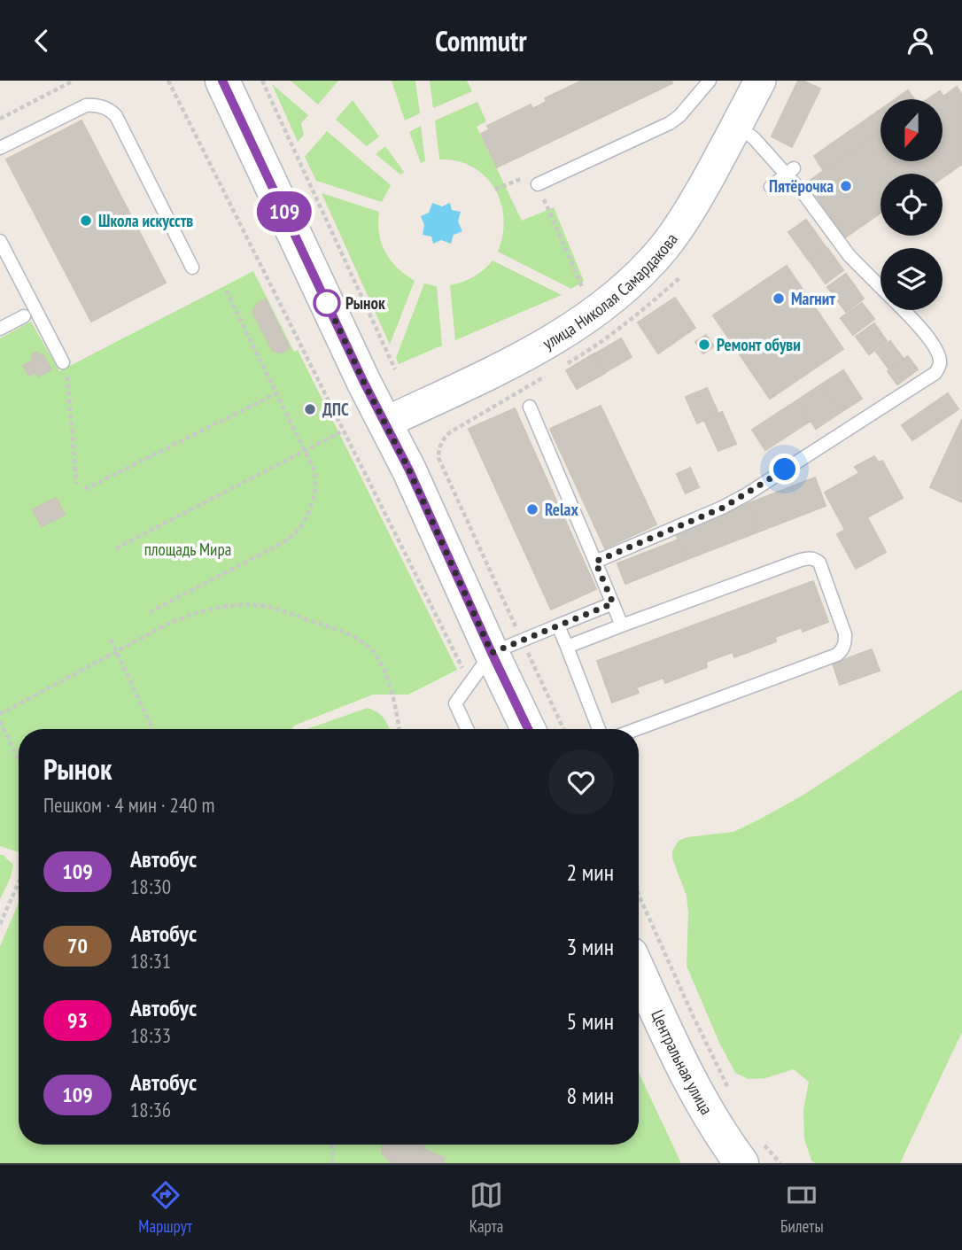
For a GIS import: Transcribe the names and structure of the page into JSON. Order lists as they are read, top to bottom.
{
  "streets": {
    "main road": ["Центральная улица"],
    "street": ["улица Николая Самардакова"]
  },
  "parks": ["площадь Мира"],
  "places": [
    "Пятёрочка",
    "Школа искусств",
    "Магнит",
    "Рынок",
    "Ремонт обуви",
    "ДПС",
    "Relax"
  ],
  "lines": ["bus line 109"],
  "north": "bottom",
  "page": {
    "header": "Commutr",
    "on_map": "109",
    "heading": ["Рынок", "Пешком · 4 мин · 240 m"],
    "list": [
      {
        "mark": "109",
        "name": "Автобус",
        "note": "18:30",
        "value": "2 мин"
      },
      {
        "mark": "70",
        "name": "Автобус",
        "note": "18:31",
        "value": "3 мин"
      },
      {
        "mark": "93",
        "name": "Автобус",
        "note": "18:33",
        "value": "5 мин"
      },
      {
        "mark": "109",
        "name": "Автобус",
        "note": "18:36",
        "value": "8 мин"
      }
    ],
    "tabs": ["Маршрут", "Карта", "Билеты"]
  }
}
